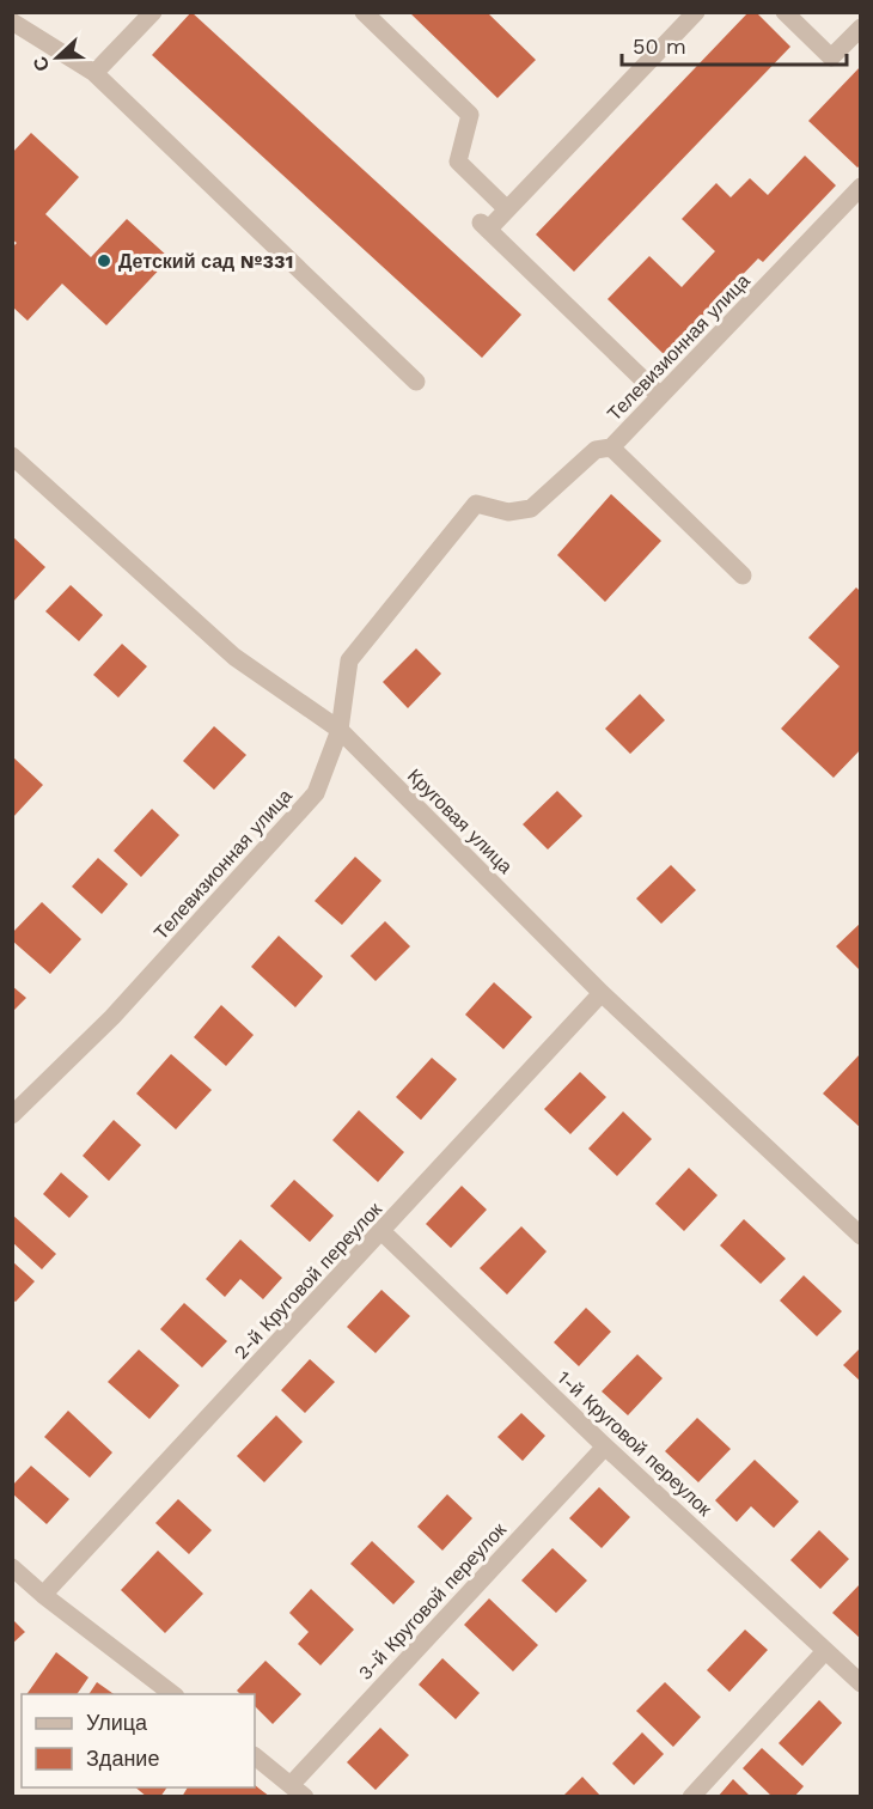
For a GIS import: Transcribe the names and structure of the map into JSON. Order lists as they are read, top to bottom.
{
  "streets": {
    "street": [
      "Телевизионная улица",
      "Круговая улица",
      "2-й Круговой переулок",
      "1-й Круговой переулок",
      "3-й Круговой переулок"
    ]
  },
  "crossings": [
    ["Телевизионная улица", "Круговая улица"],
    ["Круговая улица", "2-й Круговой переулок"],
    ["2-й Круговой переулок", "1-й Круговой переулок"],
    ["1-й Круговой переулок", "3-й Круговой переулок"]
  ],
  "places": ["Детский сад №331"],
  "legend": ["Улица", "Здание"],
  "scale_bar": "50 m",
  "north": "left"
}
